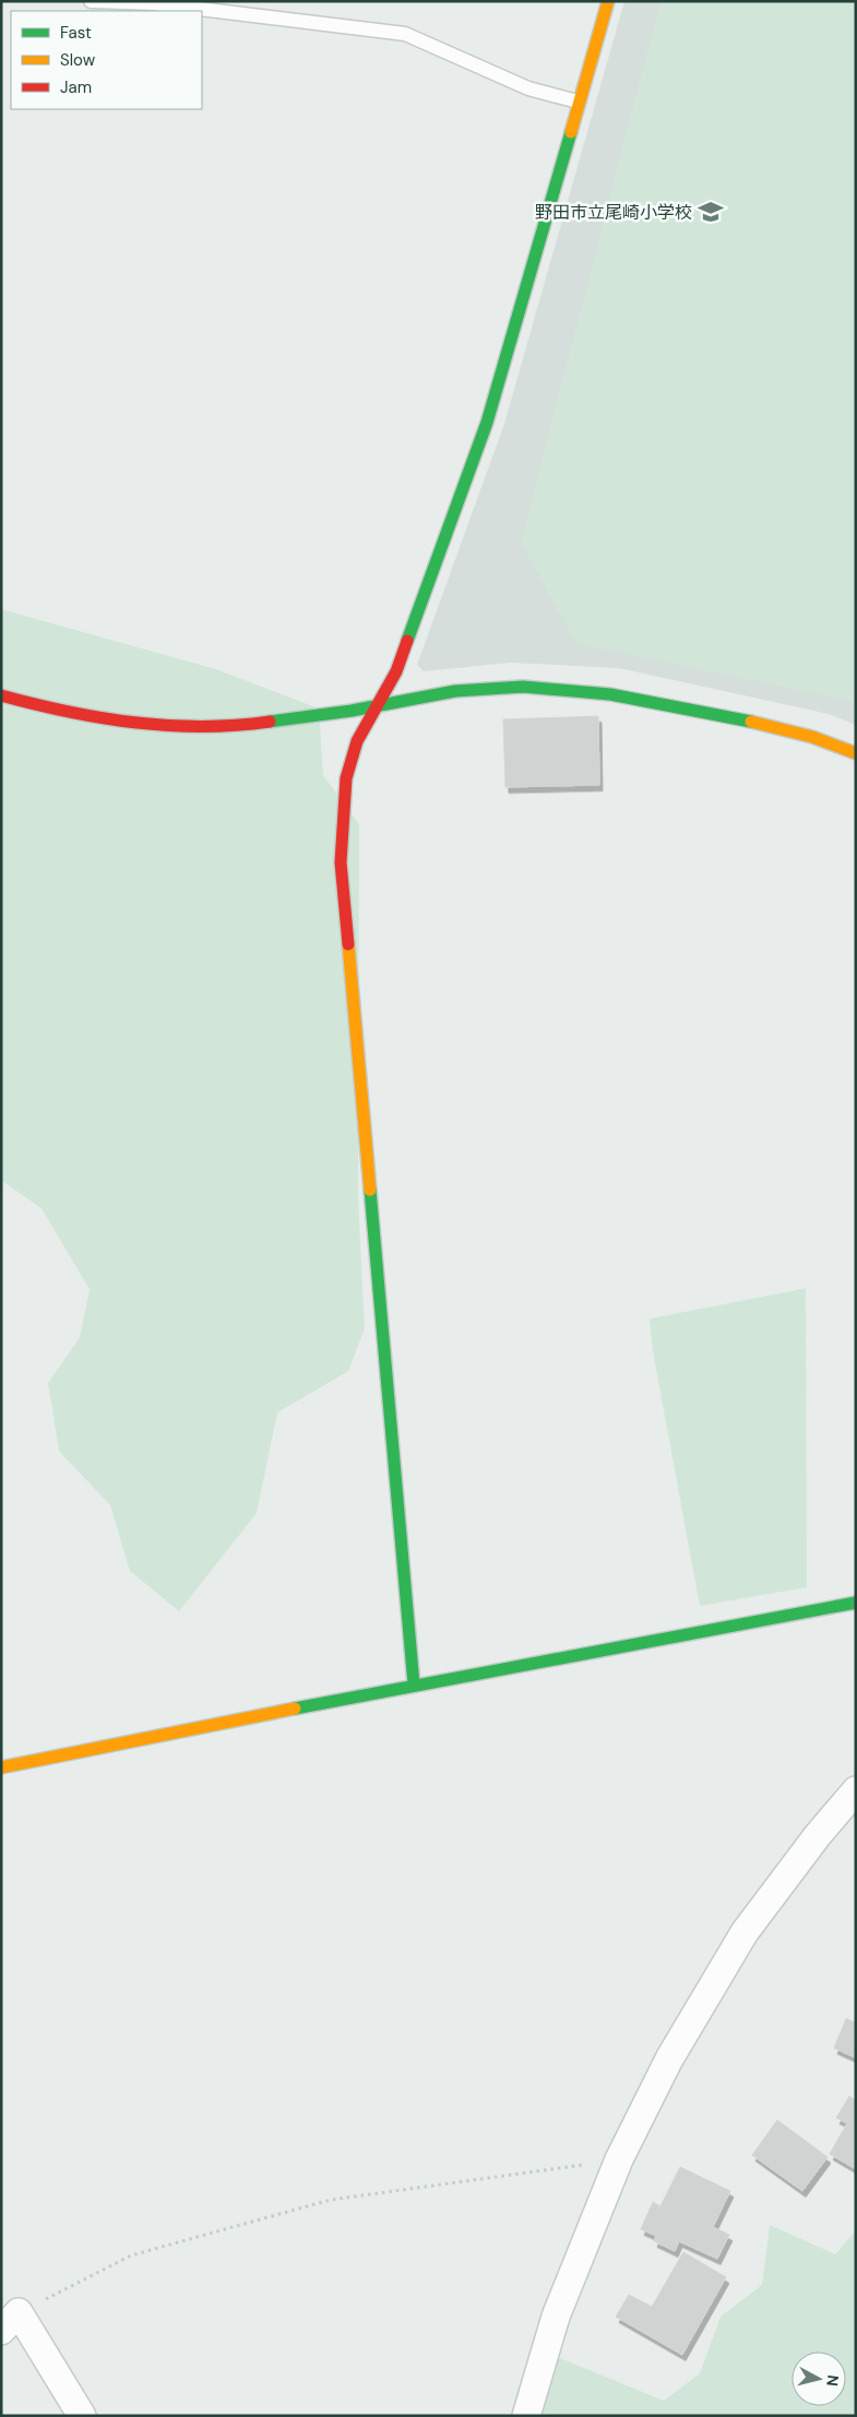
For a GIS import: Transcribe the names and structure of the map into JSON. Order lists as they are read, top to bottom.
{
  "places": {
    "school or university": ["野田市立尾崎小学校"]
  },
  "legend": ["Fast", "Slow", "Jam"],
  "north": "right"
}
